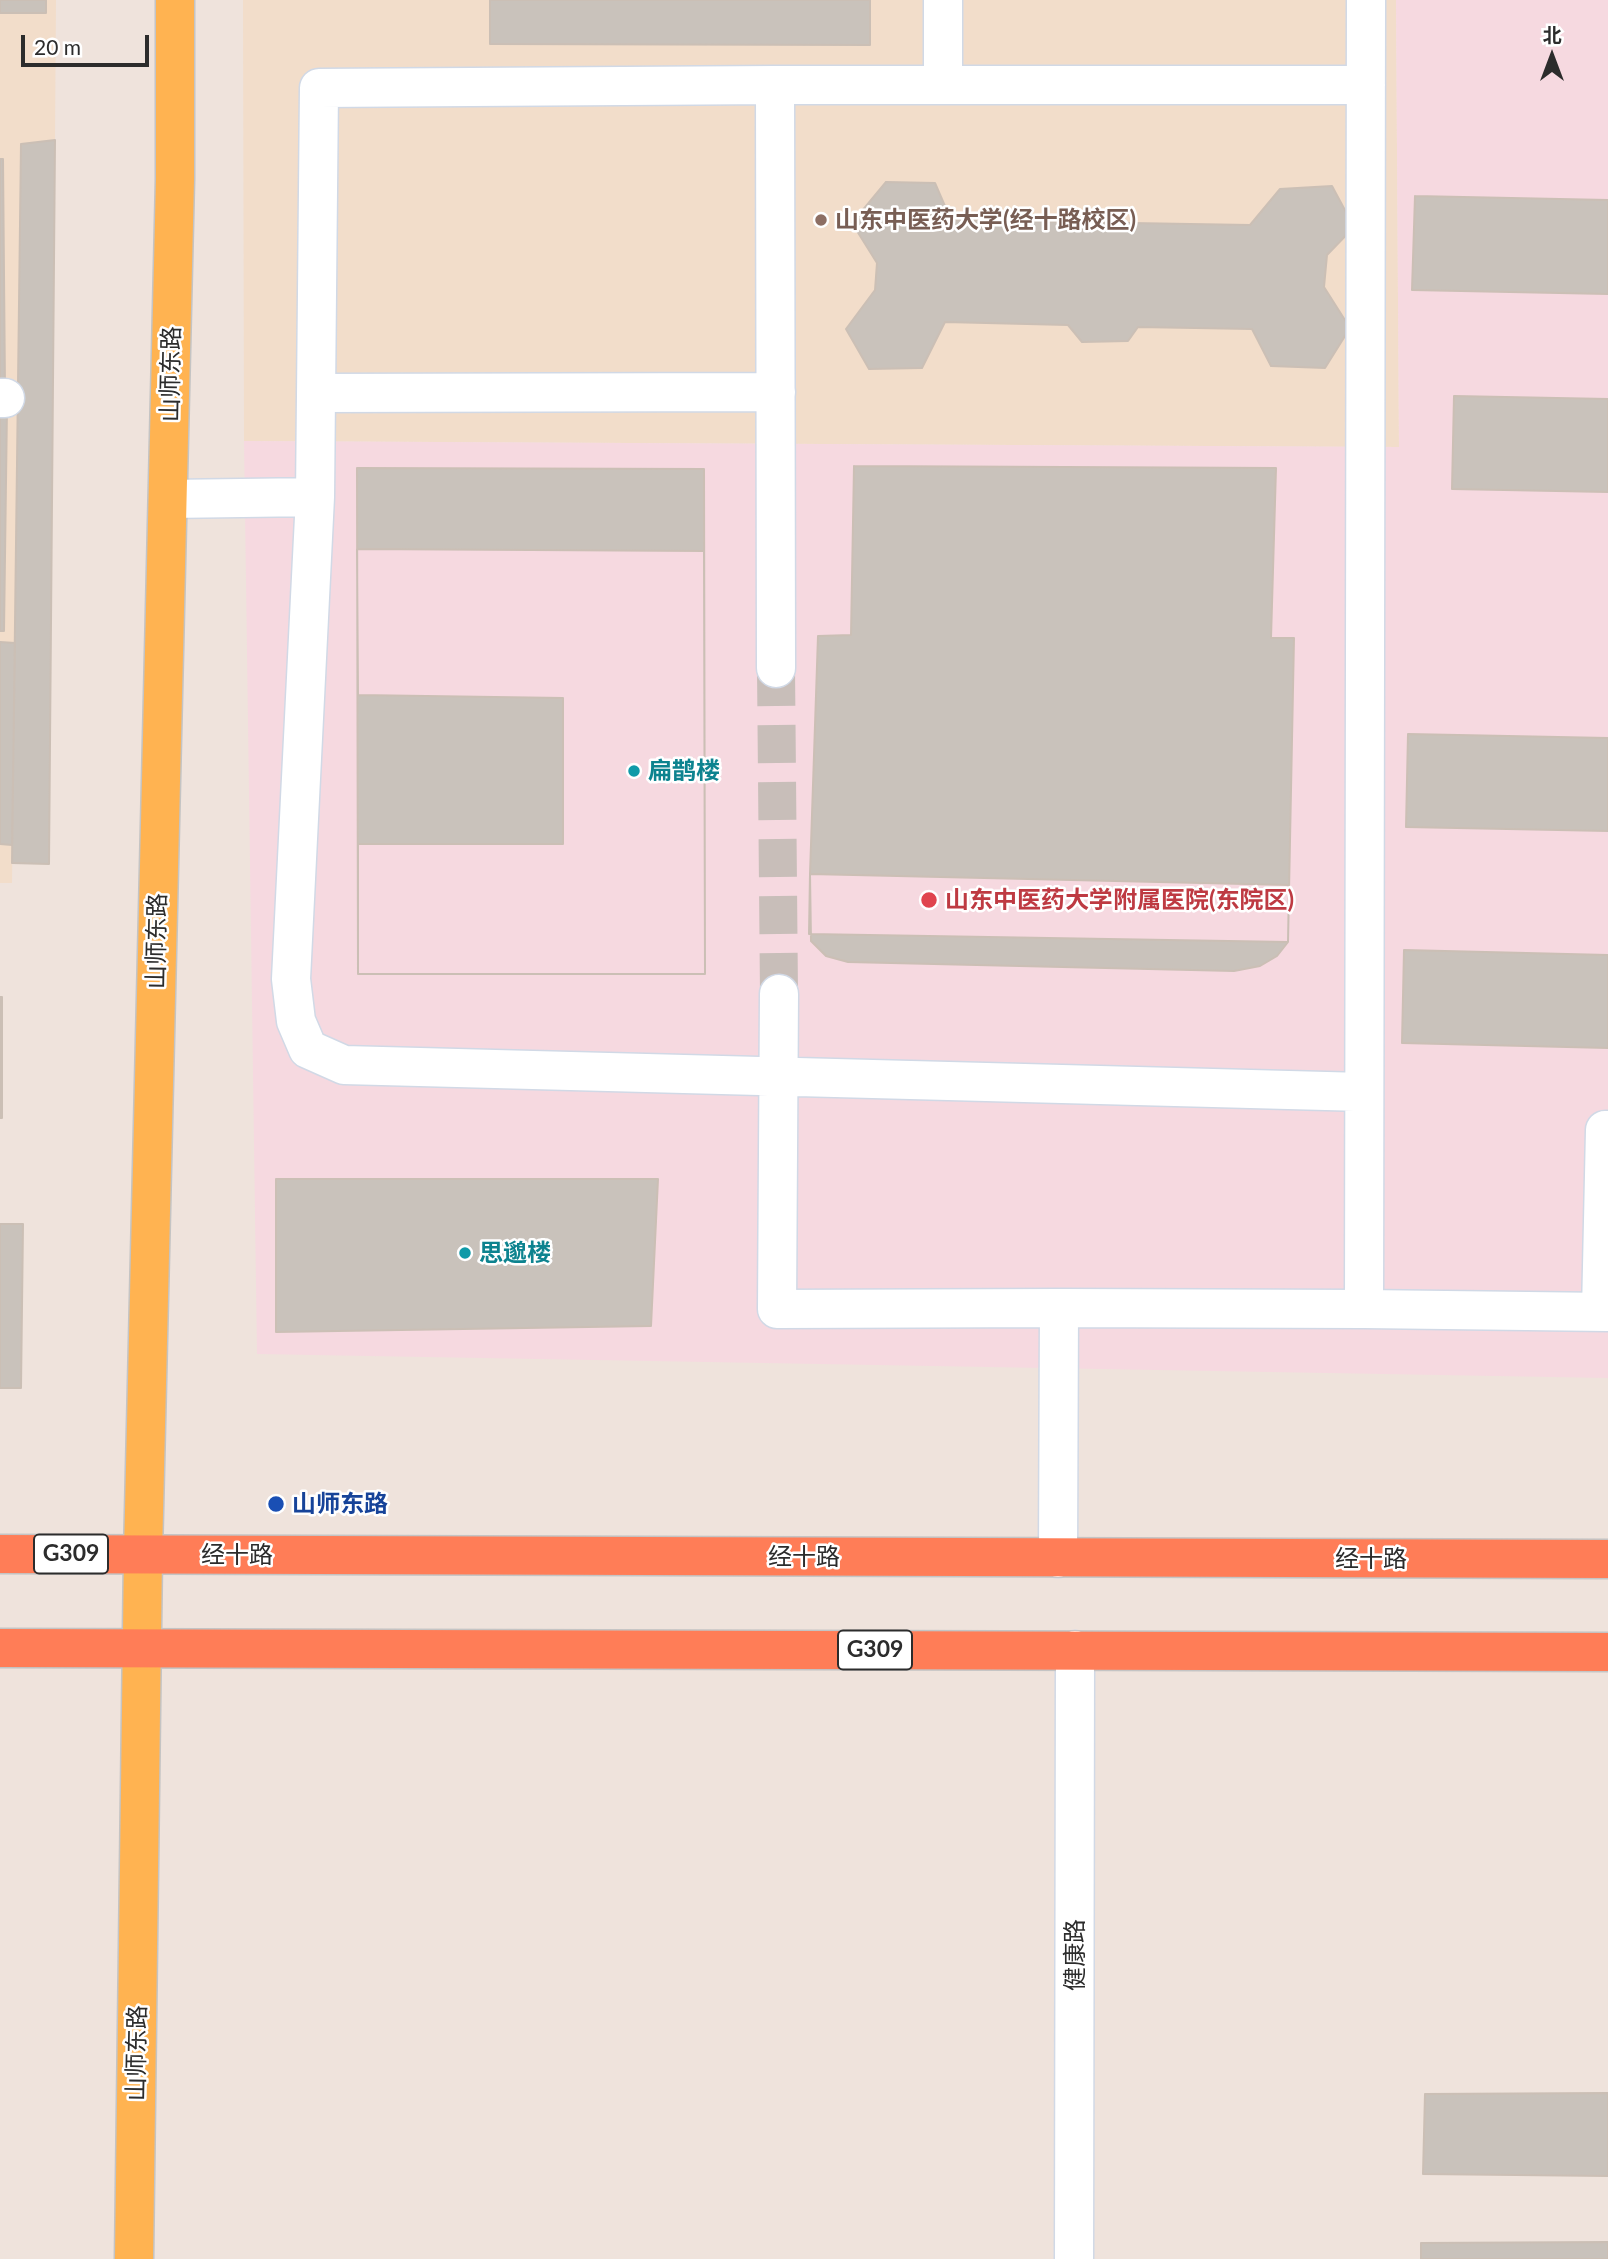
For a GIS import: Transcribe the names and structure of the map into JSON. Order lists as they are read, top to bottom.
{
  "streets": {
    "highway": ["G309", "经十路"],
    "main road": ["山师东路"],
    "street": ["健康路"]
  },
  "crossings": [
    ["山师东路", "G309"],
    ["山师东路", "经十路"],
    ["G309", "健康路"]
  ],
  "places": [
    "山东中医药大学(经十路校区)",
    "扁鹊楼",
    "山东中医药大学附属医院(东院区)",
    "思邈楼",
    "山师东路"
  ],
  "scale_bar": "20 m",
  "north": "top"
}
